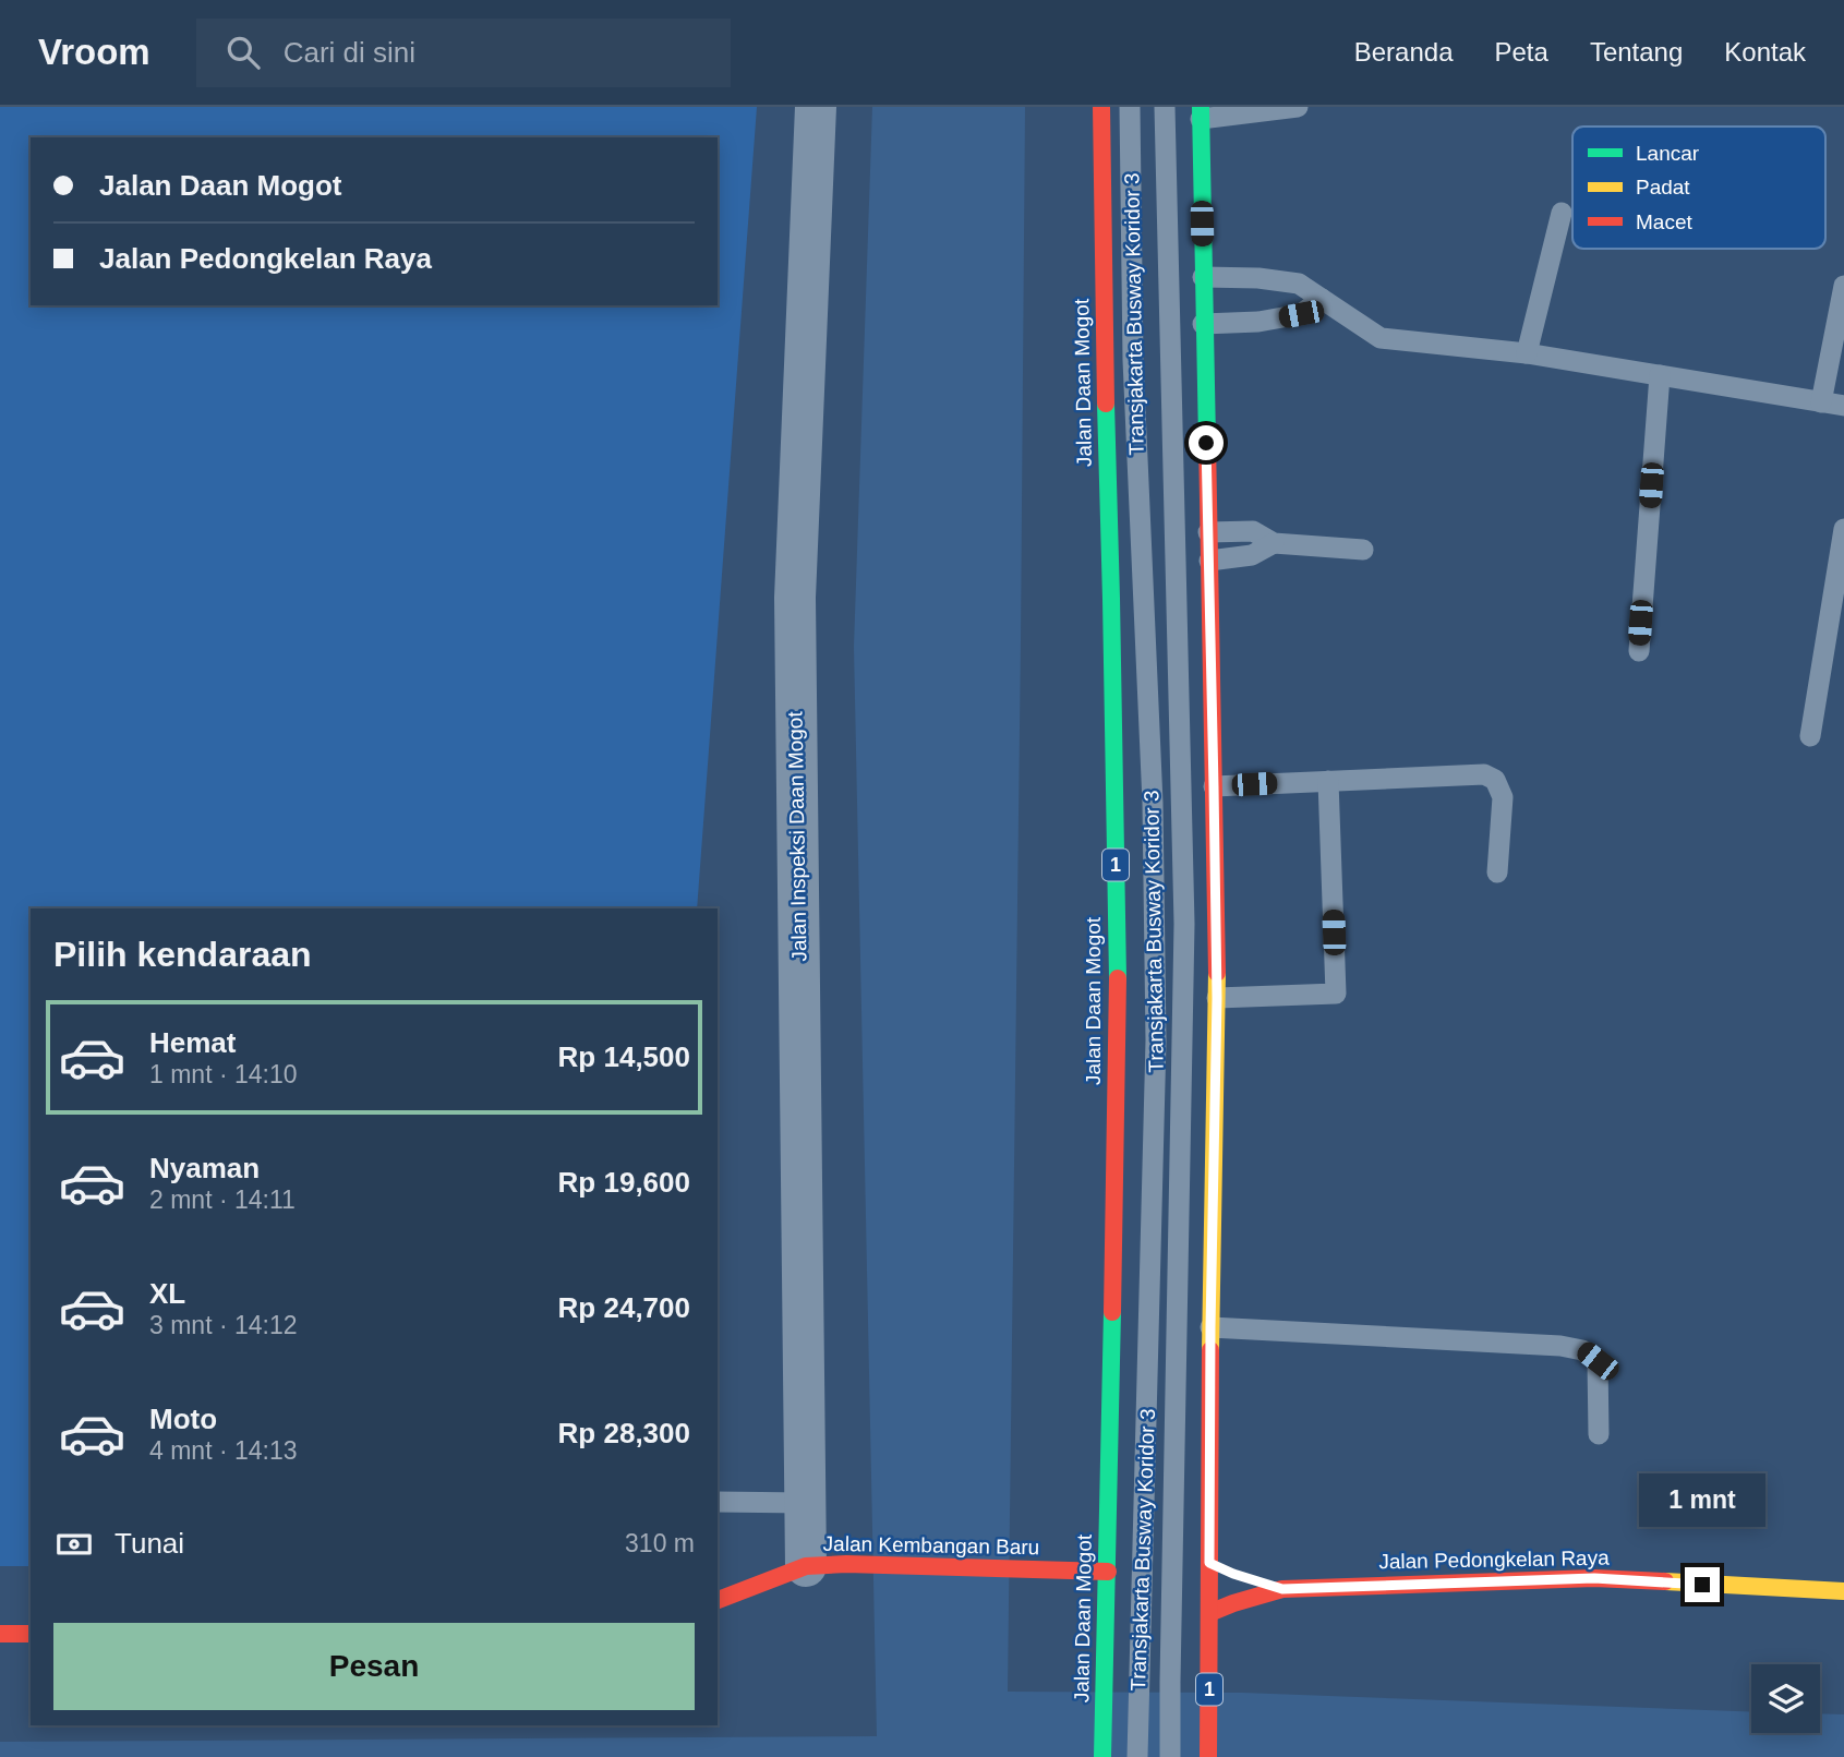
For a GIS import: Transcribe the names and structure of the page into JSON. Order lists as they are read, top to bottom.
{
  "streets": {
    "main road": [
      "Jalan Daan Mogot",
      "1",
      "Jalan Kembangan Baru",
      "Jalan Pedongkelan Raya"
    ],
    "street": ["Jalan Inspeksi Daan Mogot"],
    "lane": ["Transjakarta Busway Koridor 3"]
  },
  "crossings": [
    ["Jalan Daan Mogot", "Jalan Kembangan Baru"],
    ["Jalan Inspeksi Daan Mogot", "Jalan Kembangan Baru"],
    ["1", "Jalan Pedongkelan Raya"]
  ],
  "legend": ["Lancar", "Padat", "Macet"],
  "page": {
    "header": "Vroom",
    "search": "Cari di sini",
    "nav": [
      "Beranda",
      "Peta",
      "Tentang",
      "Kontak"
    ],
    "banner": ["Jalan Daan Mogot", "Jalan Pedongkelan Raya"],
    "heading": "Pilih kendaraan",
    "list": [
      {
        "name": "Hemat",
        "note": "1 mnt · 14:10",
        "value": "Rp 14,500"
      },
      {
        "name": "Nyaman",
        "note": "2 mnt · 14:11",
        "value": "Rp 19,600"
      },
      {
        "name": "XL",
        "note": "3 mnt · 14:12",
        "value": "Rp 24,700"
      },
      {
        "name": "Moto",
        "note": "4 mnt · 14:13",
        "value": "Rp 28,300"
      }
    ],
    "bubble": "1 mnt",
    "pay": ["Tunai", "310 m"],
    "buttons": "Pesan"
  }
}
